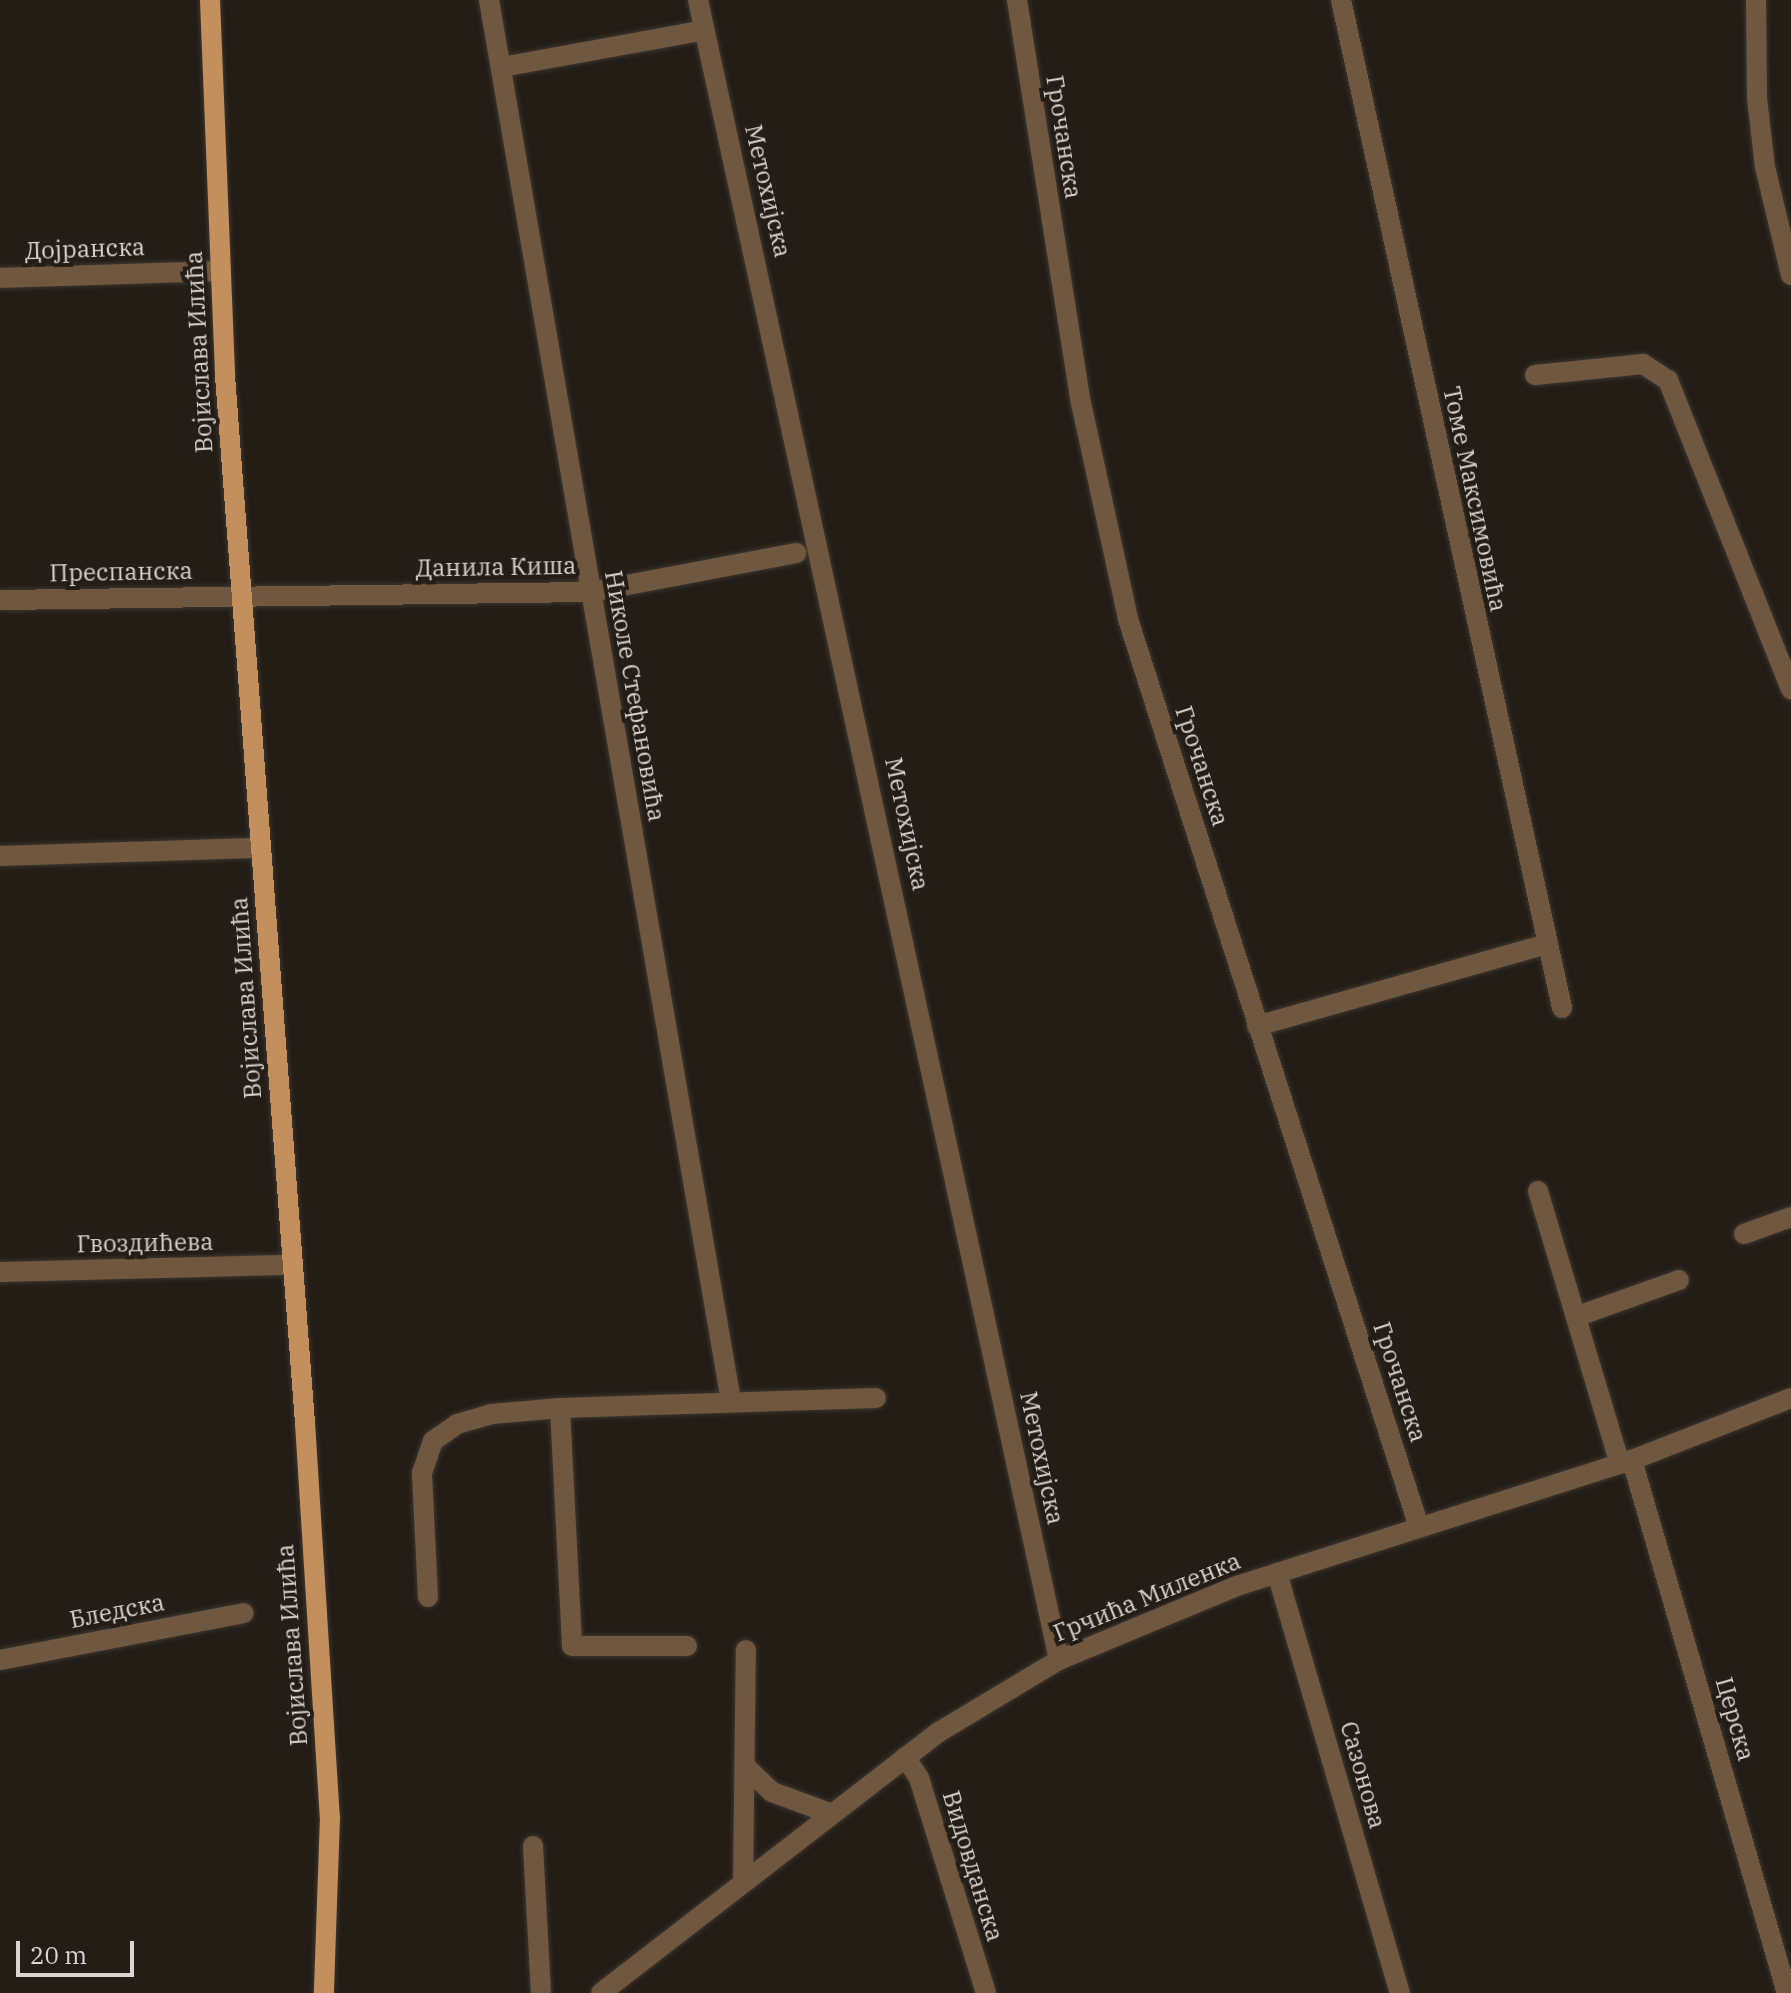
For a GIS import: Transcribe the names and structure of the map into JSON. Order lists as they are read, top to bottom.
{
  "streets": {
    "main road": ["Војислава Илића"],
    "street": [
      "Грочанска",
      "Метохијска",
      "Дојранска",
      "Томе Максимовића",
      "Данила Киша",
      "Преспанска",
      "Николе Стефановића",
      "Гвоздићева",
      "Грчића Миленка",
      "Бледска",
      "Церска",
      "Сазонова",
      "Видовданска"
    ]
  },
  "crossings": [
    ["Грочанска", "Грчића Миленка"],
    ["Метохијска", "Грчића Миленка"],
    ["Дојранска", "Војислава Илића"],
    ["Војислава Илића", "Данила Киша"],
    ["Војислава Илића", "Преспанска"],
    ["Војислава Илића", "Гвоздићева"],
    ["Данила Киша", "Преспанска"],
    ["Данила Киша", "Николе Стефановића"],
    ["Грчића Миленка", "Церска"],
    ["Грчића Миленка", "Сазонова"],
    ["Грчића Миленка", "Видовданска"]
  ],
  "scale_bar": "20 m"
}
